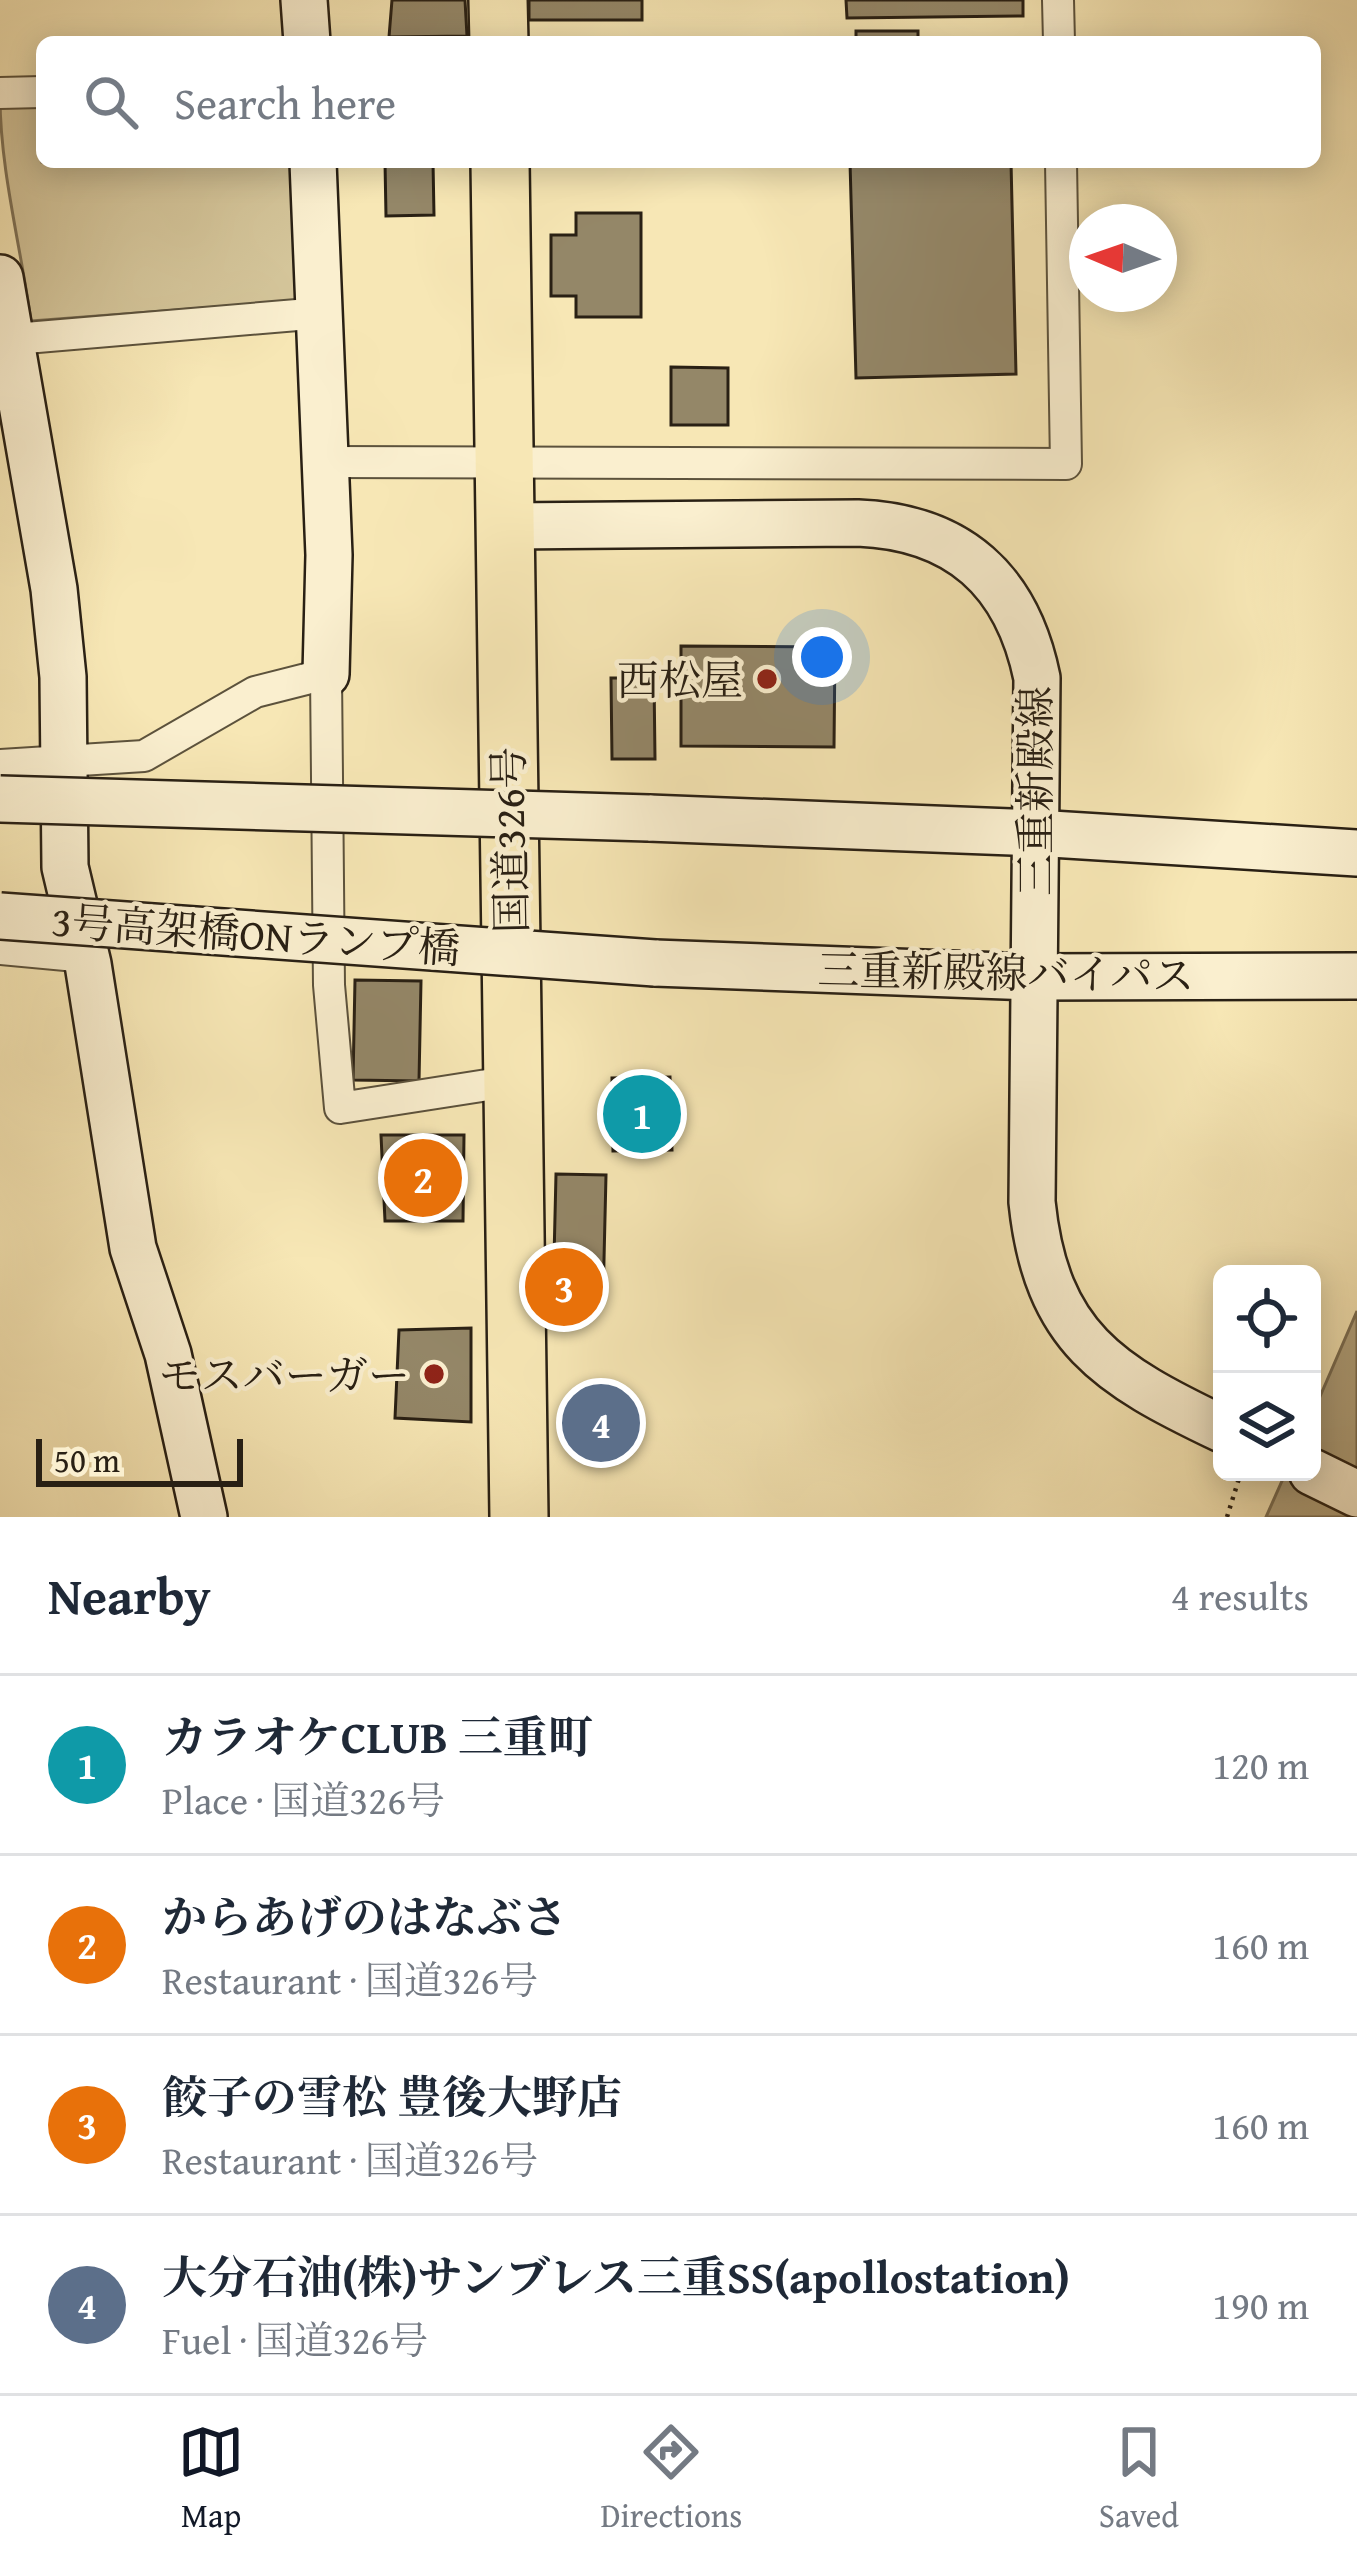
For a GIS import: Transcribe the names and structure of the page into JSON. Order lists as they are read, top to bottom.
{
  "streets": {
    "highway": ["国道326号"],
    "main road": ["三重新殿線", "3号高架橋ONランプ橋", "三重新殿線バイパス"]
  },
  "crossings": [
    ["三重新殿線", "国道326号"],
    ["三重新殿線", "三重新殿線バイパス"],
    ["3号高架橋ONランプ橋", "三重新殿線バイパス"]
  ],
  "places": ["西松屋", "モスバーガー"],
  "scale_bar": "50 m",
  "north": "left",
  "page": {
    "search": "Search here",
    "pins": [
      "1",
      "2",
      "3",
      "4"
    ],
    "scale": "50 m",
    "heading": ["Nearby", "4 results"],
    "list": [
      {
        "mark": "1",
        "name": "カラオケCLUB 三重町",
        "note": "Place · 国道326号",
        "value": "120 m"
      },
      {
        "mark": "2",
        "name": "からあげのはなぶさ",
        "note": "Restaurant · 国道326号",
        "value": "160 m"
      },
      {
        "mark": "3",
        "name": "餃子の雪松 豊後大野店",
        "note": "Restaurant · 国道326号",
        "value": "160 m"
      },
      {
        "mark": "4",
        "name": "大分石油(株)サンブレス三重SS(apollostation)",
        "note": "Fuel · 国道326号",
        "value": "190 m"
      }
    ],
    "nav": ["Map", "Directions", "Saved"]
  }
}
